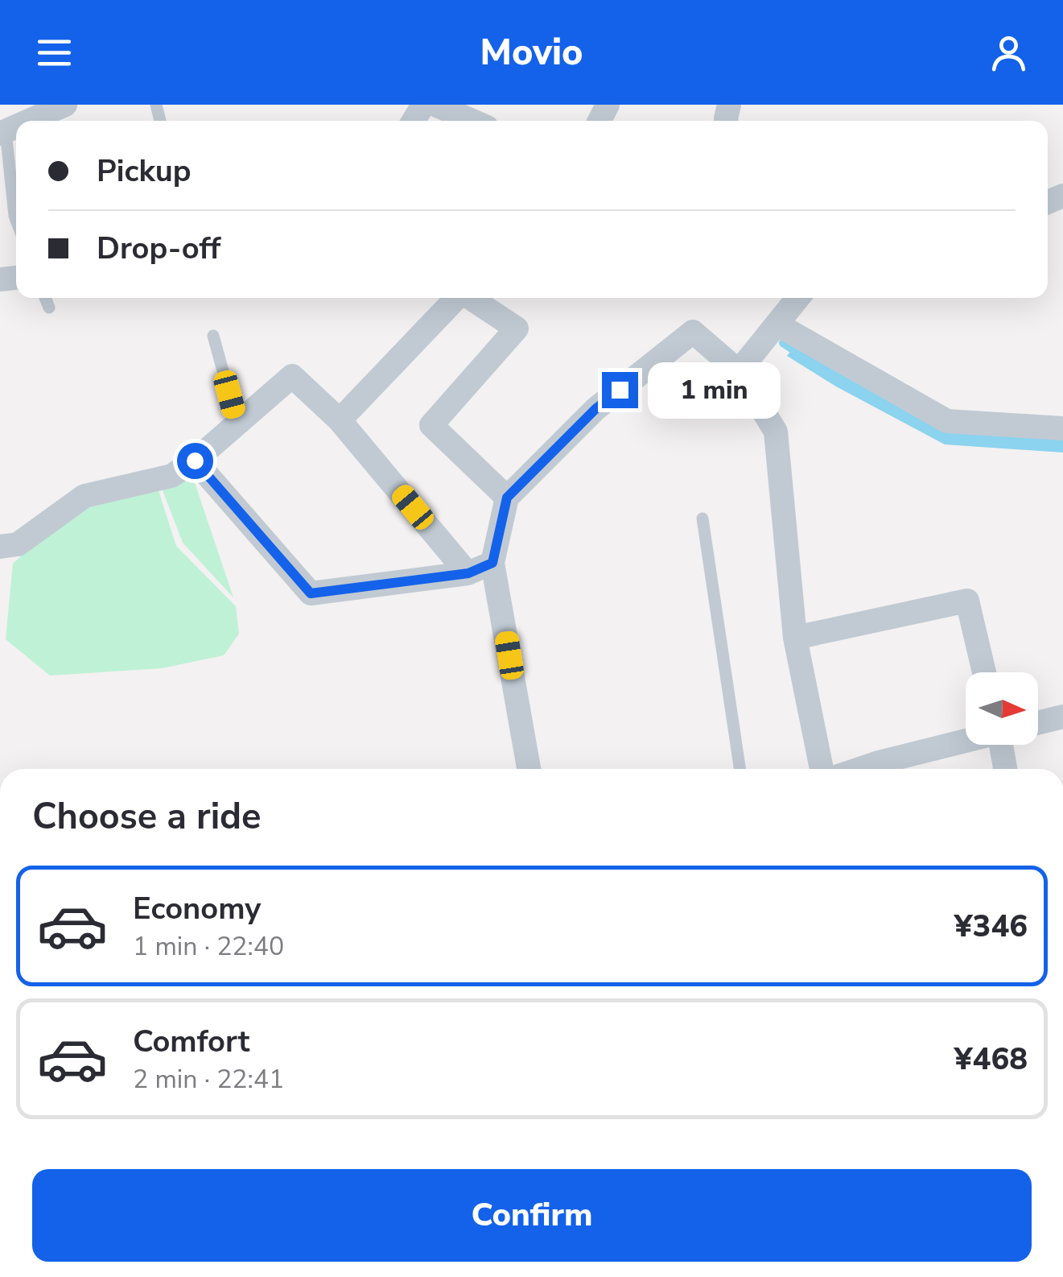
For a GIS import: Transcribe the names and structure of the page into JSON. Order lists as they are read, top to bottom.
{
  "north": "right",
  "page": {
    "header": "Movio",
    "banner": ["Pickup", "Drop-off"],
    "bubble": "1 min",
    "heading": "Choose a ride",
    "list": [
      {
        "name": "Economy",
        "note": "1 min · 22:40",
        "value": "¥346"
      },
      {
        "name": "Comfort",
        "note": "2 min · 22:41",
        "value": "¥468"
      }
    ],
    "buttons": "Confirm"
  }
}
